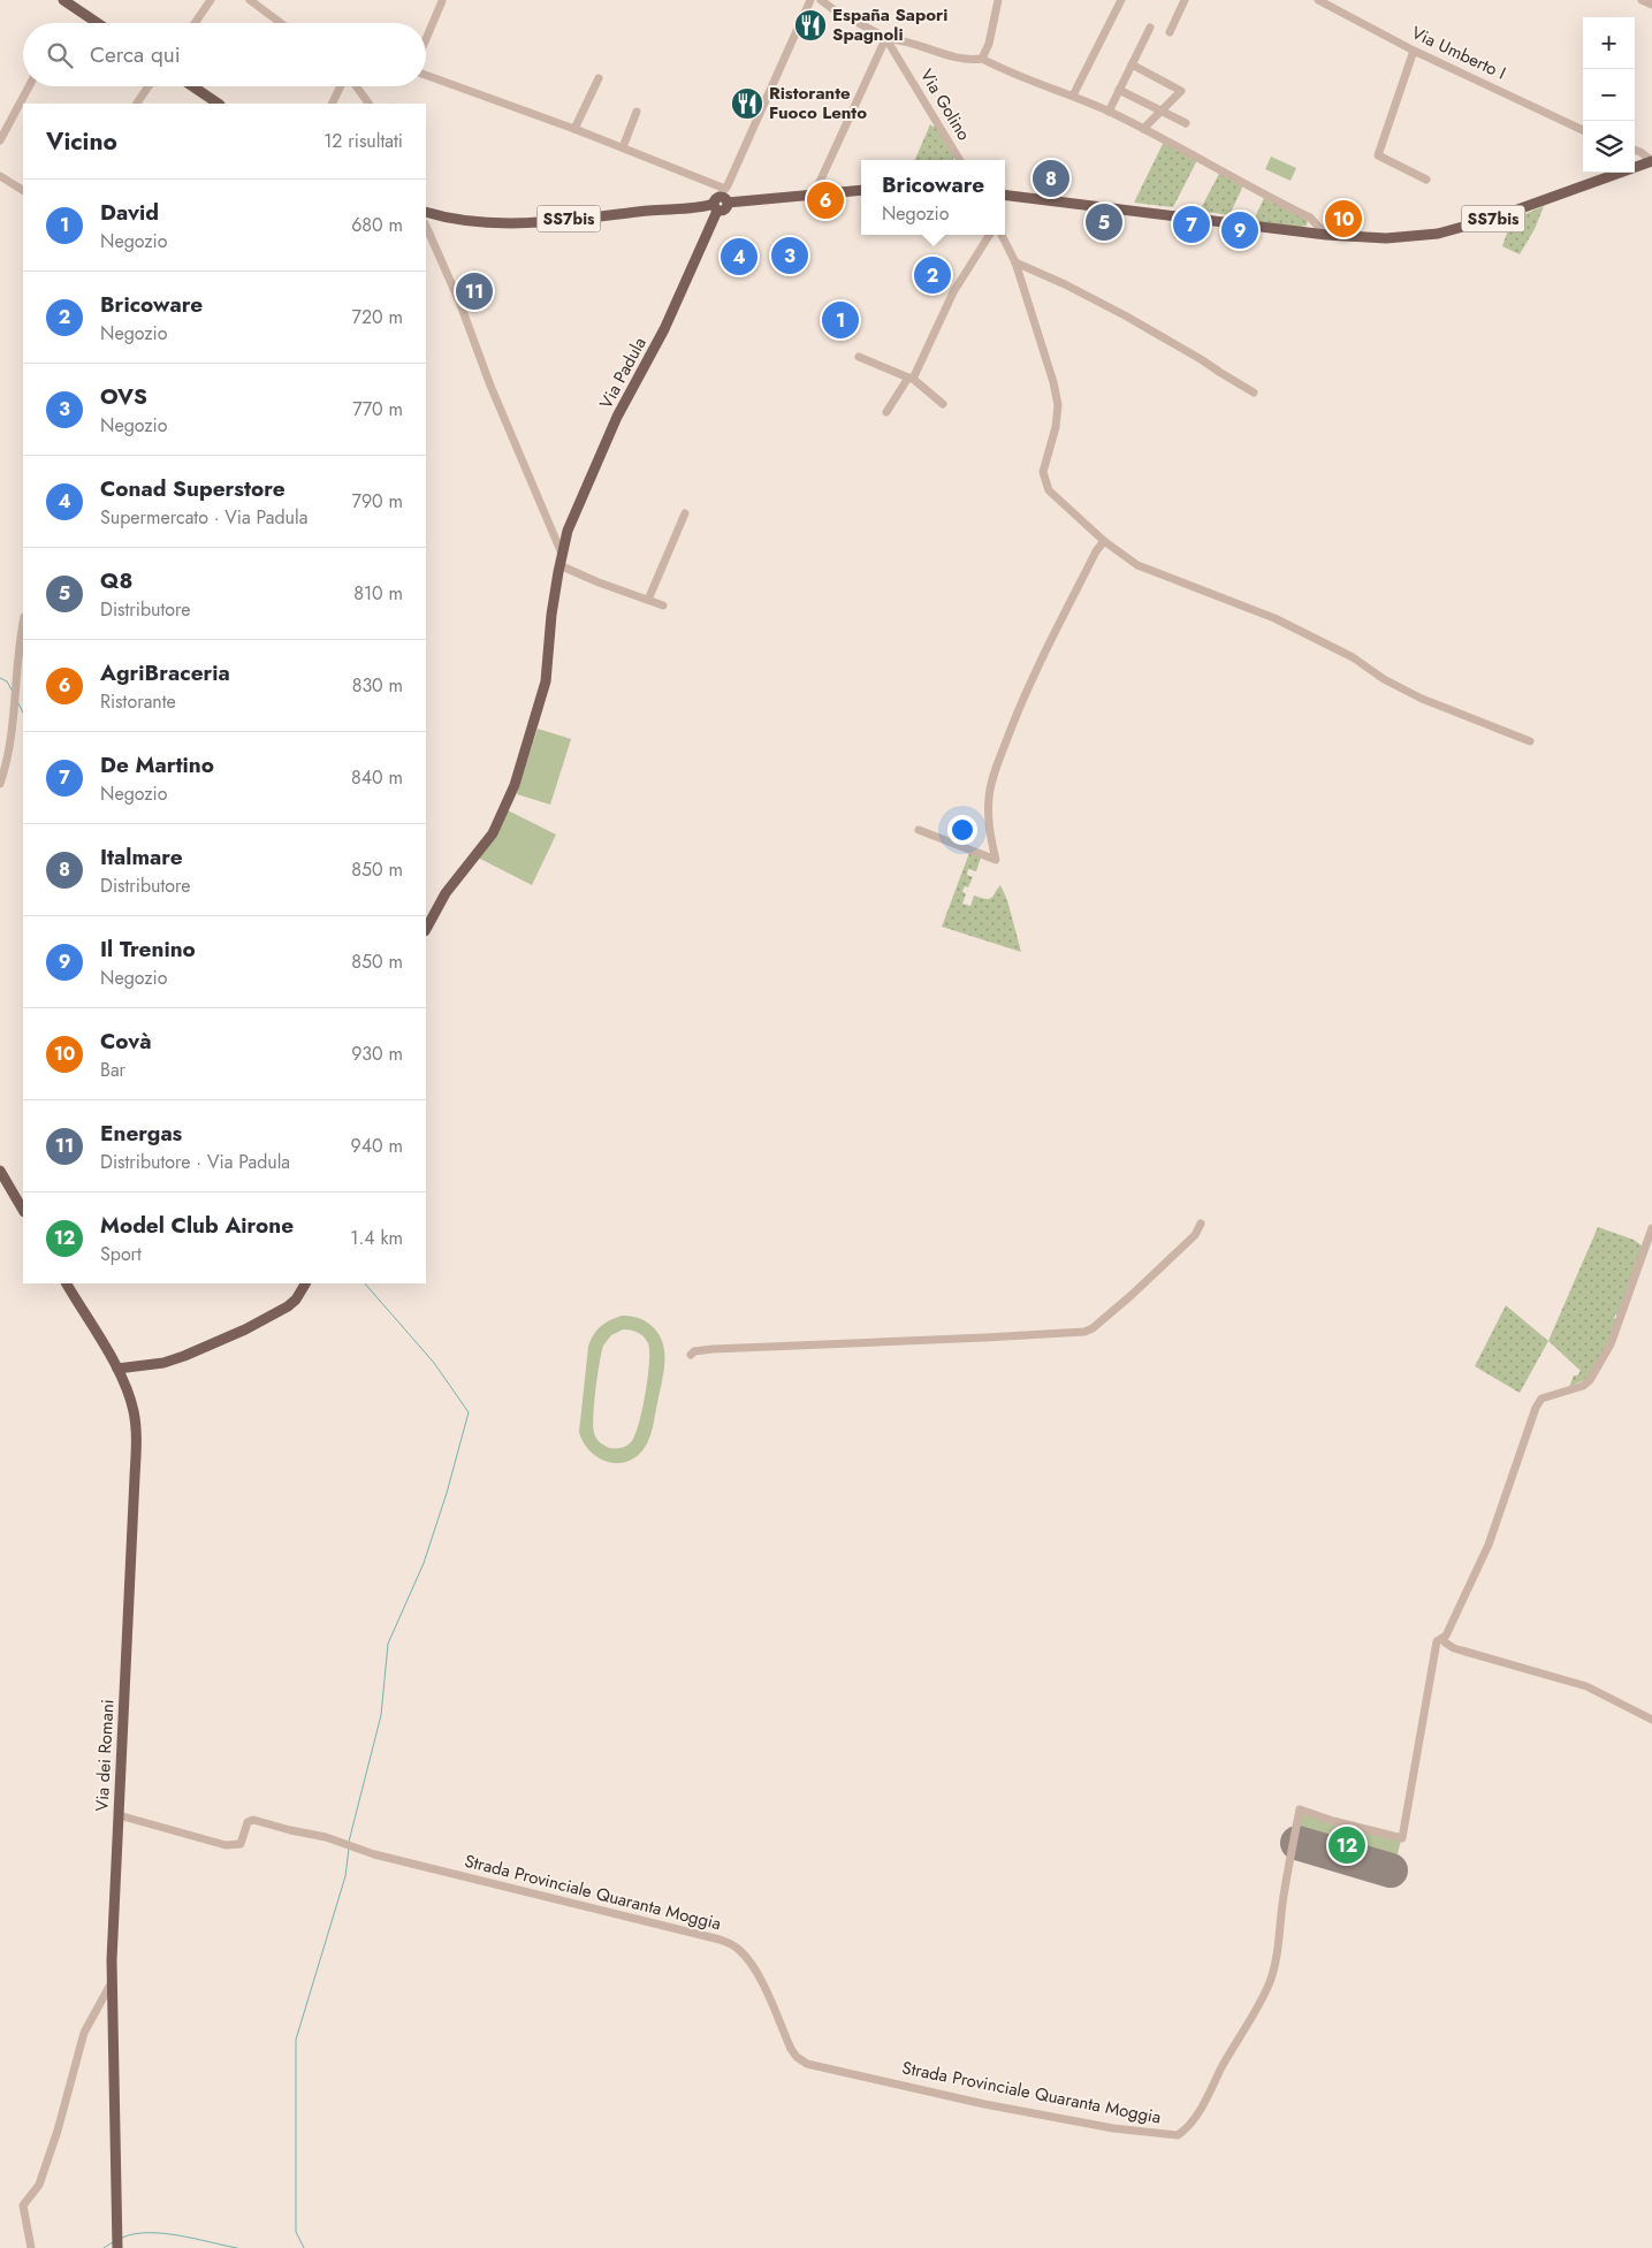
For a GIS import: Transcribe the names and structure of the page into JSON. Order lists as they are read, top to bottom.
{
  "streets": {
    "main road": ["SS7bis", "Via Padula", "Via dei Romani"],
    "street": ["Via Umberto I", "Via Golino", "Strada Provinciale Quaranta Moggia"]
  },
  "crossings": [
    ["SS7bis", "Via Padula"],
    ["Via dei Romani", "Strada Provinciale Quaranta Moggia"]
  ],
  "places": {
    "restaurant": ["España Sapori Spagnoli", "Ristorante Fuoco Lento"]
  },
  "page": {
    "map_buttons": ["+", "−"],
    "search": "Cerca qui",
    "heading": ["Vicino", "12 risultati"],
    "pins": [
      "8",
      "6",
      "10",
      "5",
      "7",
      "9",
      "3",
      "4",
      "2",
      "11",
      "1",
      "12"
    ],
    "popup": ["Bricoware", "Negozio"],
    "list": [
      {
        "mark": "1",
        "name": "David",
        "note": "Negozio",
        "value": "680 m"
      },
      {
        "mark": "2",
        "name": "Bricoware",
        "note": "Negozio",
        "value": "720 m"
      },
      {
        "mark": "3",
        "name": "OVS",
        "note": "Negozio",
        "value": "770 m"
      },
      {
        "mark": "4",
        "name": "Conad Superstore",
        "note": "Supermercato · Via Padula",
        "value": "790 m"
      },
      {
        "mark": "5",
        "name": "Q8",
        "note": "Distributore",
        "value": "810 m"
      },
      {
        "mark": "6",
        "name": "AgriBraceria",
        "note": "Ristorante",
        "value": "830 m"
      },
      {
        "mark": "7",
        "name": "De Martino",
        "note": "Negozio",
        "value": "840 m"
      },
      {
        "mark": "8",
        "name": "Italmare",
        "note": "Distributore",
        "value": "850 m"
      },
      {
        "mark": "9",
        "name": "Il Trenino",
        "note": "Negozio",
        "value": "850 m"
      },
      {
        "mark": "10",
        "name": "Covà",
        "note": "Bar",
        "value": "930 m"
      },
      {
        "mark": "11",
        "name": "Energas",
        "note": "Distributore · Via Padula",
        "value": "940 m"
      },
      {
        "mark": "12",
        "name": "Model Club Airone",
        "note": "Sport",
        "value": "1.4 km"
      }
    ]
  }
}
